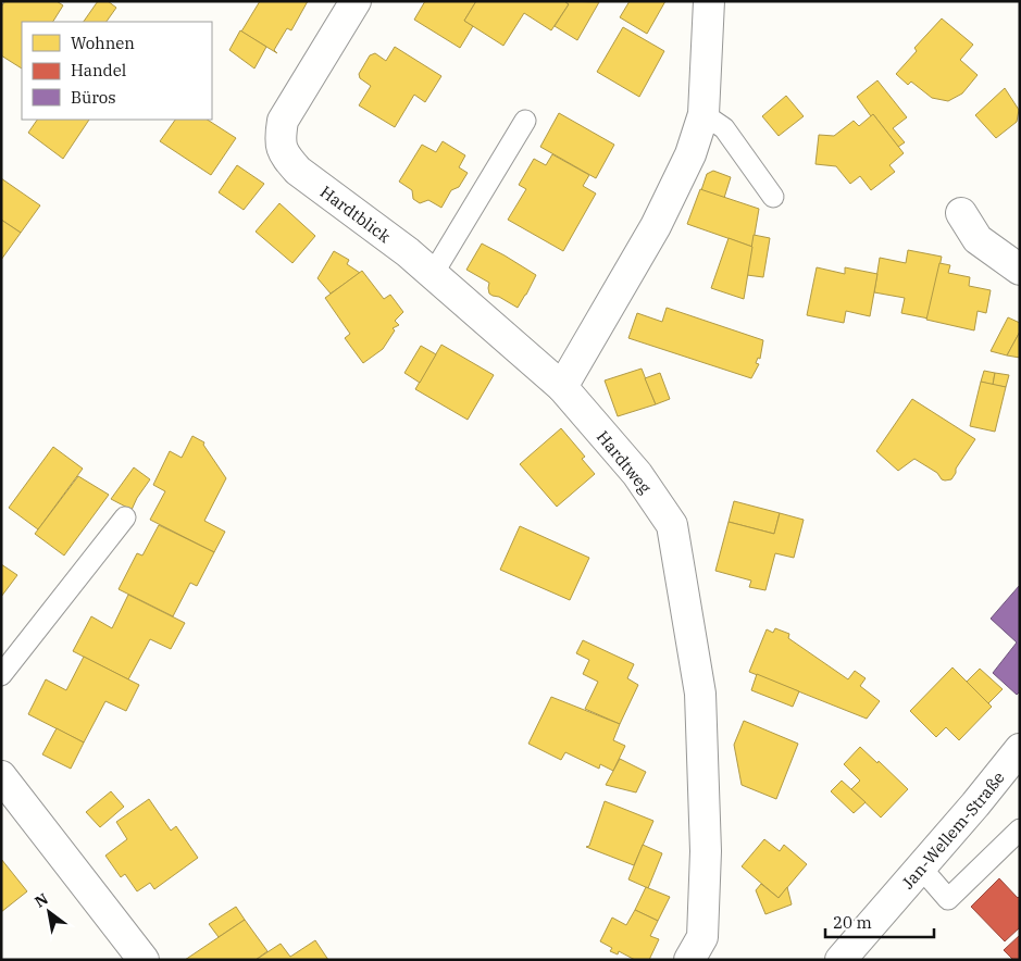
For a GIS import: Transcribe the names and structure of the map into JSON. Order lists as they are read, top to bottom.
{
  "streets": {
    "street": ["Hardtblick", "Hardtweg", "Jan-Wellem-Straße"]
  },
  "crossings": [
    ["Hardtblick", "Hardtweg"]
  ],
  "legend": ["Wohnen", "Handel", "Büros"],
  "scale_bar": "20 m",
  "north": "top left"
}
